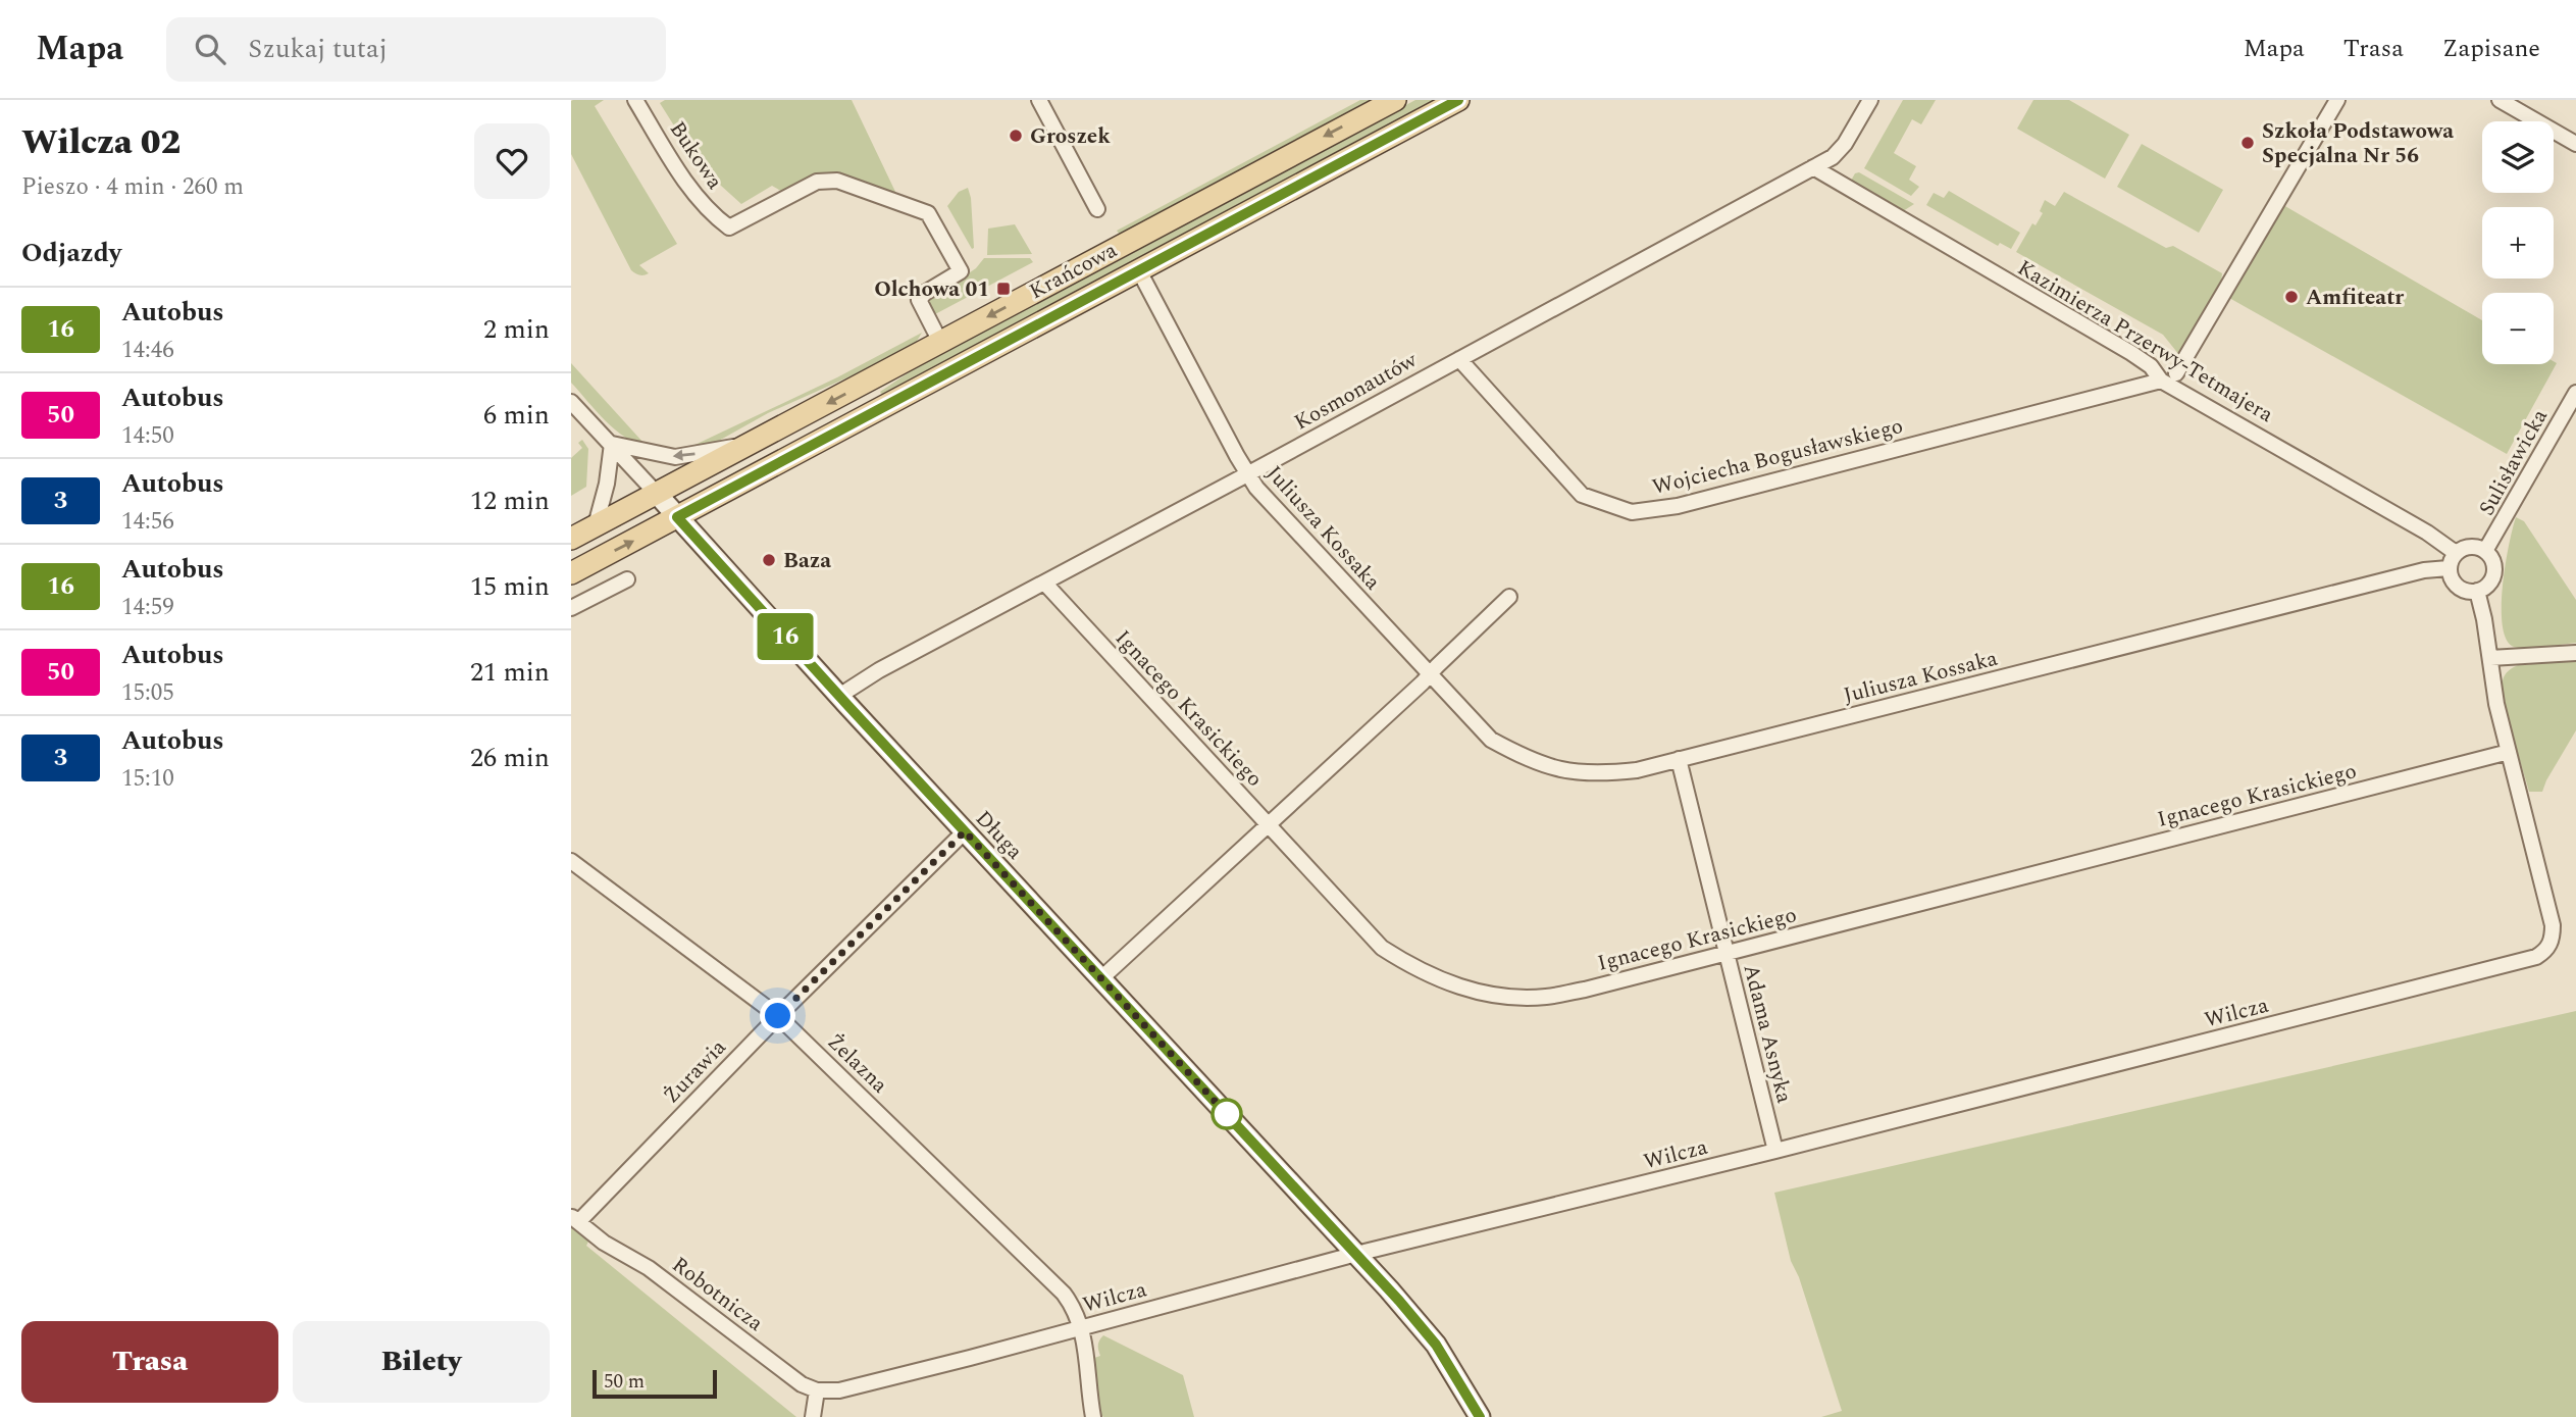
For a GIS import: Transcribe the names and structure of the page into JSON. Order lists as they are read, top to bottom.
{
  "streets": {
    "main road": ["Krańcowa"],
    "street": [
      "Bukowa",
      "Kazimierza Przerwy-Tetmajera",
      "Kosmonautów",
      "Wojciecha Bogusławskiego",
      "Sulisławicka",
      "Juliusza Kossaka",
      "Ignacego Krasickiego",
      "Długa",
      "Wilcza",
      "Adama Asnyka",
      "Żelazna",
      "Żurawia",
      "Robotnicza"
    ]
  },
  "crossings": [
    ["Bukowa", "Krańcowa"],
    ["Krańcowa", "Długa"],
    ["Kazimierza Przerwy-Tetmajera", "Kosmonautów"],
    ["Kazimierza Przerwy-Tetmajera", "Wojciecha Bogusławskiego"],
    ["Kazimierza Przerwy-Tetmajera", "Sulisławicka"],
    ["Kazimierza Przerwy-Tetmajera", "Juliusza Kossaka"],
    ["Kosmonautów", "Wojciecha Bogusławskiego"],
    ["Kosmonautów", "Juliusza Kossaka"],
    ["Kosmonautów", "Ignacego Krasickiego"],
    ["Kosmonautów", "Długa"],
    ["Sulisławicka", "Juliusza Kossaka"],
    ["Juliusza Kossaka", "Adama Asnyka"],
    ["Ignacego Krasickiego", "Wilcza"],
    ["Ignacego Krasickiego", "Adama Asnyka"],
    ["Długa", "Wilcza"],
    ["Długa", "Żurawia"],
    ["Wilcza", "Adama Asnyka"],
    ["Wilcza", "Żelazna"],
    ["Wilcza", "Robotnicza"],
    ["Żelazna", "Żurawia"],
    ["Żurawia", "Robotnicza"]
  ],
  "places": {
    "other": [
      "Groszek",
      "Szkoła Podstawowa Specjalna Nr 56",
      "Amfiteatr",
      "Baza"
    ],
    "transit": ["Olchowa 01"]
  },
  "lines": ["bus line 16"],
  "scale_bar": "50 m",
  "page": {
    "header": "Mapa",
    "search": "Szukaj tutaj",
    "nav": ["Mapa", "Trasa", "Zapisane"],
    "heading": [
      ["Wilcza 02", "Pieszo · 4 min · 260 m"],
      "Odjazdy"
    ],
    "on_map": "16",
    "map_buttons": ["+", "−"],
    "list": [
      {
        "mark": "16",
        "name": "Autobus",
        "note": "14:46",
        "value": "2 min"
      },
      {
        "mark": "50",
        "name": "Autobus",
        "note": "14:50",
        "value": "6 min"
      },
      {
        "mark": "3",
        "name": "Autobus",
        "note": "14:56",
        "value": "12 min"
      },
      {
        "mark": "16",
        "name": "Autobus",
        "note": "14:59",
        "value": "15 min"
      },
      {
        "mark": "50",
        "name": "Autobus",
        "note": "15:05",
        "value": "21 min"
      },
      {
        "mark": "3",
        "name": "Autobus",
        "note": "15:10",
        "value": "26 min"
      }
    ],
    "buttons": ["Trasa", "Bilety"],
    "scale": "50 m"
  }
}
